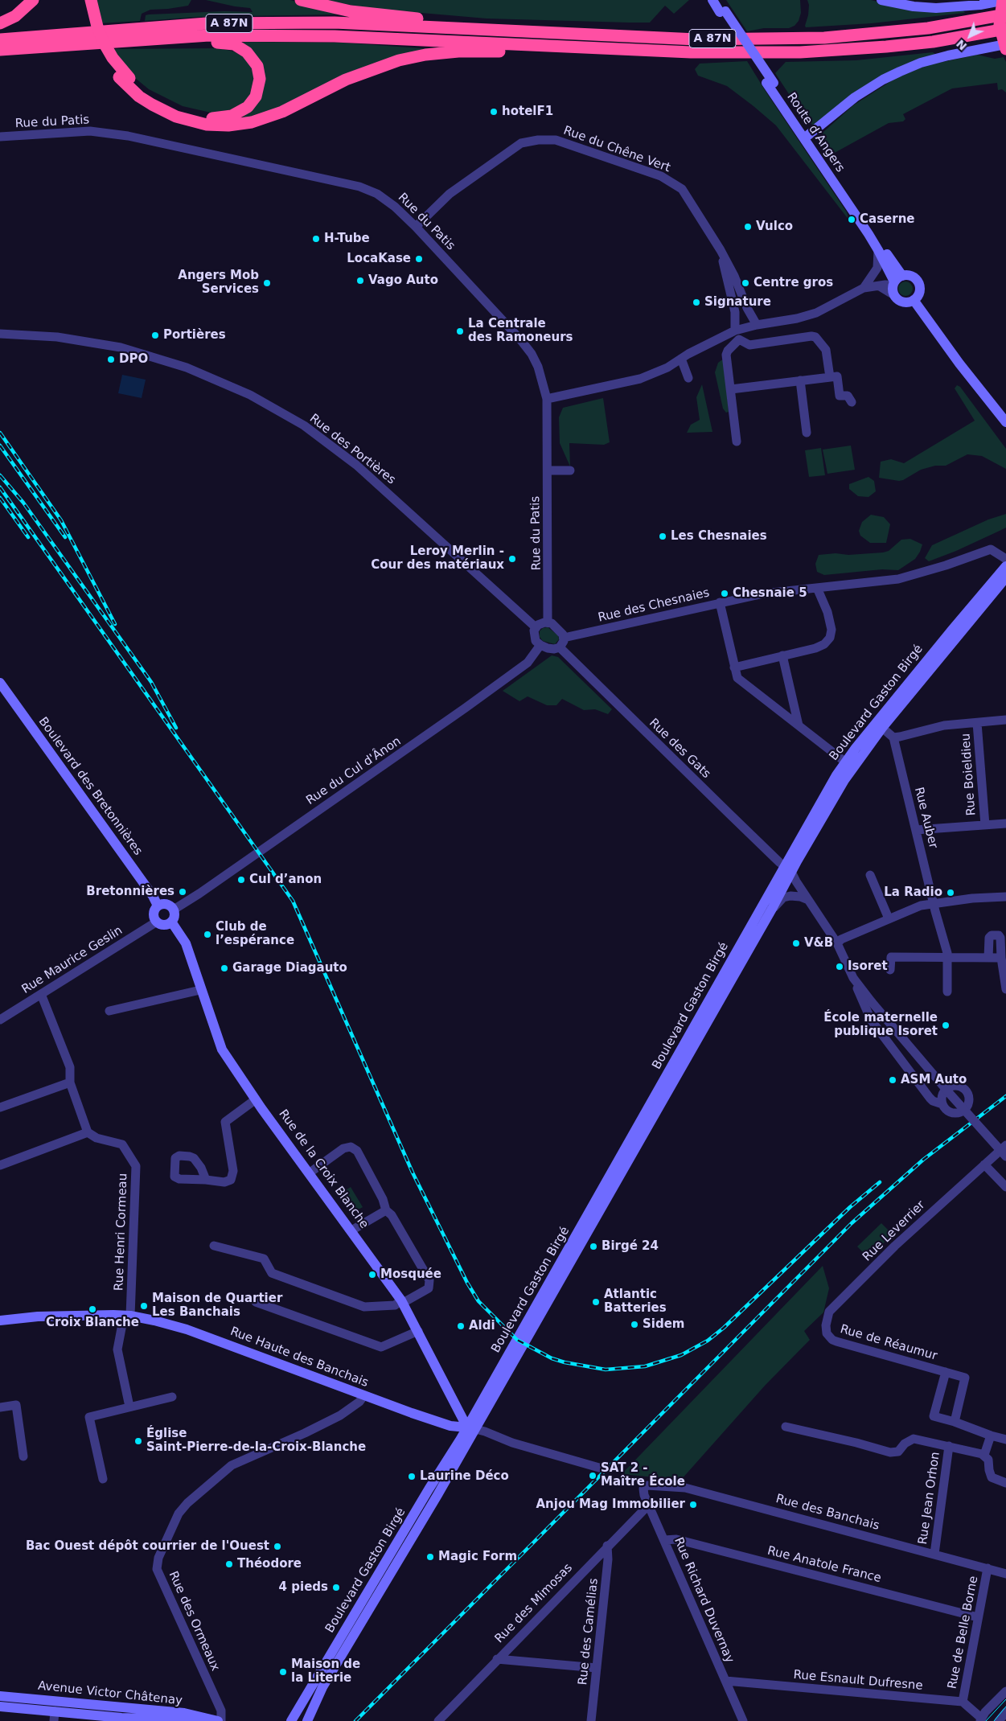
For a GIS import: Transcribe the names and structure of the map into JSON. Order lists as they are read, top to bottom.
{
  "streets": {
    "highway": ["A 87N"],
    "main road": [
      "Route d’Angers",
      "Boulevard Gaston Birgé",
      "Boulevard des Bretonnières",
      "Rue de la Croix Blanche",
      "Rue Haute des Banchais",
      "Avenue Victor Châtenay"
    ],
    "street": [
      "Rue du Patis",
      "Rue du Chêne Vert",
      "Rue des Portières",
      "Rue des Chesnaies",
      "Rue des Gats",
      "Rue du Cul d'Ânon",
      "Rue Boieldieu",
      "Rue Auber",
      "Rue Maurice Geslin",
      "Rue Leverrier",
      "Rue Henri Cormeau",
      "Rue de Réaumur",
      "Rue Jean Orhon",
      "Rue des Banchais",
      "Rue Anatole France",
      "Rue Richard Duvernay",
      "Rue des Mimosas",
      "Rue des Ormeaux",
      "Rue des Camélias",
      "Rue de Belle Borne",
      "Rue Esnault Dufresne"
    ]
  },
  "crossings": [
    ["Rue du Patis", "Rue du Chêne Vert"],
    ["Rue du Patis", "Rue des Portières"],
    ["Rue du Patis", "Rue des Chesnaies"],
    ["Rue du Patis", "Rue des Gats"],
    ["Rue du Patis", "Rue du Cul d'Ânon"],
    ["Rue des Portières", "Rue des Chesnaies"],
    ["Rue des Portières", "Rue des Gats"],
    ["Rue des Portières", "Rue du Cul d'Ânon"],
    ["Rue des Chesnaies", "Rue des Gats"],
    ["Rue des Chesnaies", "Rue du Cul d'Ânon"],
    ["Boulevard Gaston Birgé", "Rue des Gats"],
    ["Boulevard Gaston Birgé", "Rue de la Croix Blanche"],
    ["Boulevard Gaston Birgé", "Rue Haute des Banchais"],
    ["Rue des Gats", "Rue du Cul d'Ânon"],
    ["Rue du Cul d'Ânon", "Boulevard des Bretonnières"],
    ["Rue du Cul d'Ânon", "Rue Maurice Geslin"],
    ["Rue du Cul d'Ânon", "Rue de la Croix Blanche"],
    ["Boulevard des Bretonnières", "Rue Maurice Geslin"],
    ["Boulevard des Bretonnières", "Rue de la Croix Blanche"],
    ["Rue Maurice Geslin", "Rue de la Croix Blanche"],
    ["Rue de la Croix Blanche", "Rue Haute des Banchais"],
    ["Rue Leverrier", "Rue de Réaumur"],
    ["Rue Henri Cormeau", "Rue Haute des Banchais"],
    ["Rue Haute des Banchais", "Rue des Ormeaux"],
    ["Rue Jean Orhon", "Rue des Banchais"],
    ["Rue des Banchais", "Rue Richard Duvernay"],
    ["Rue des Banchais", "Rue de Belle Borne"],
    ["Rue Anatole France", "Rue Richard Duvernay"],
    ["Rue Anatole France", "Rue de Belle Borne"],
    ["Rue Richard Duvernay", "Rue des Mimosas"],
    ["Rue Richard Duvernay", "Rue Esnault Dufresne"],
    ["Rue des Mimosas", "Rue des Camélias"],
    ["Rue de Belle Borne", "Rue Esnault Dufresne"]
  ],
  "places": [
    "hotelF1",
    "Caserne",
    "Vulco",
    "H-Tube",
    "LocaKase",
    "Vago Auto",
    "Angers Mob Services",
    "Centre gros",
    "Signature",
    "La Centrale des Ramoneurs",
    "Portières",
    "DPO",
    "Les Chesnaies",
    "Leroy Merlin - Cour des matériaux",
    "Chesnaie 5",
    "Cul d’anon",
    "Bretonnières",
    "La Radio",
    "Club de l’espérance",
    "V&B",
    "Isoret",
    "Garage Diagauto",
    "École maternelle publique Isoret",
    "ASM Auto",
    "Birgé 24",
    "Mosquée",
    "Atlantic Batteries",
    "Maison de Quartier Les Banchais",
    "Croix Blanche",
    "Sidem",
    "Aldi",
    "Église Saint-Pierre-de-la-Croix-Blanche",
    "SAT 2 - Maître École",
    "Laurine Déco",
    "Anjou Mag Immobilier",
    "Bac Ouest dépôt courrier de l'Ouest",
    "Magic Form",
    "Théodore",
    "4 pieds",
    "Maison de la Literie"
  ],
  "north": "bottom left"
}
